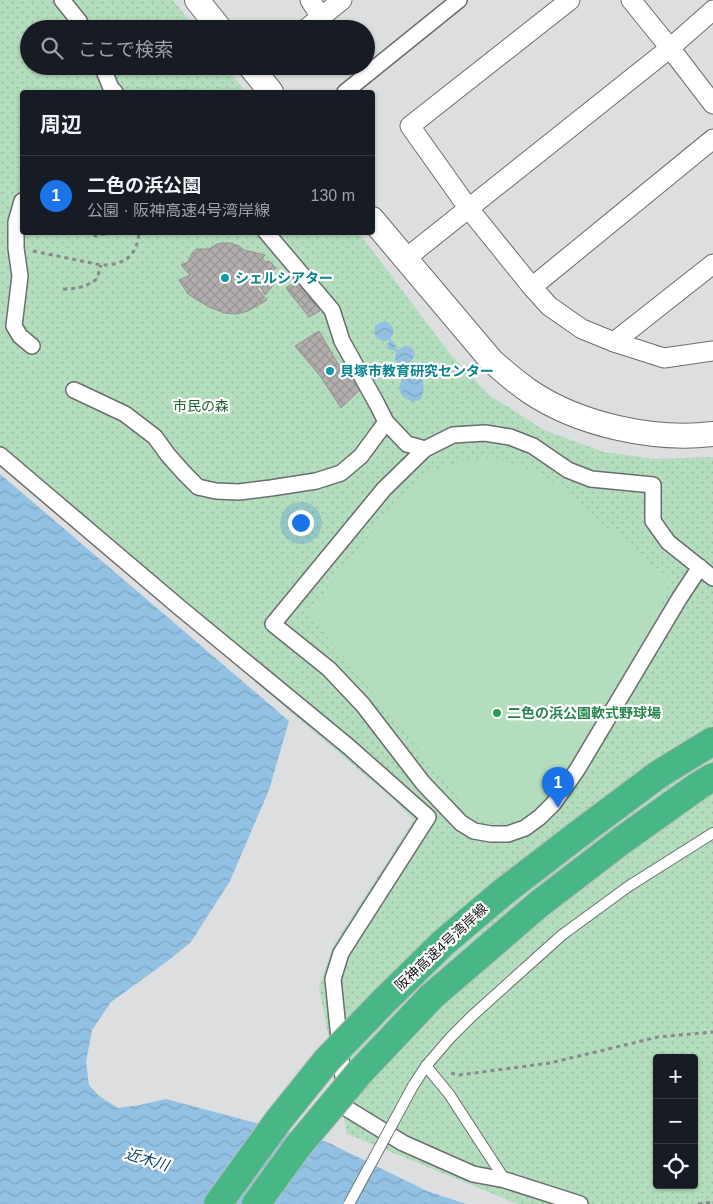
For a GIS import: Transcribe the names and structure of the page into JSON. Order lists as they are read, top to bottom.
{
  "streets": {
    "highway": ["阪神高速4号湾岸線"]
  },
  "water": ["近木川"],
  "parks": ["市民の森"],
  "places": ["シェルシアター", "貝塚市教育研究センター", "二色の浜公園軟式野球場"],
  "page": {
    "search": "ここで検索",
    "heading": "周辺",
    "list": [
      {
        "mark": "1",
        "name": "二色の浜公園",
        "note": "公園 · 阪神高速4号湾岸線",
        "value": "130 m"
      }
    ],
    "pins": "1",
    "map_buttons": ["+", "−"]
  }
}
